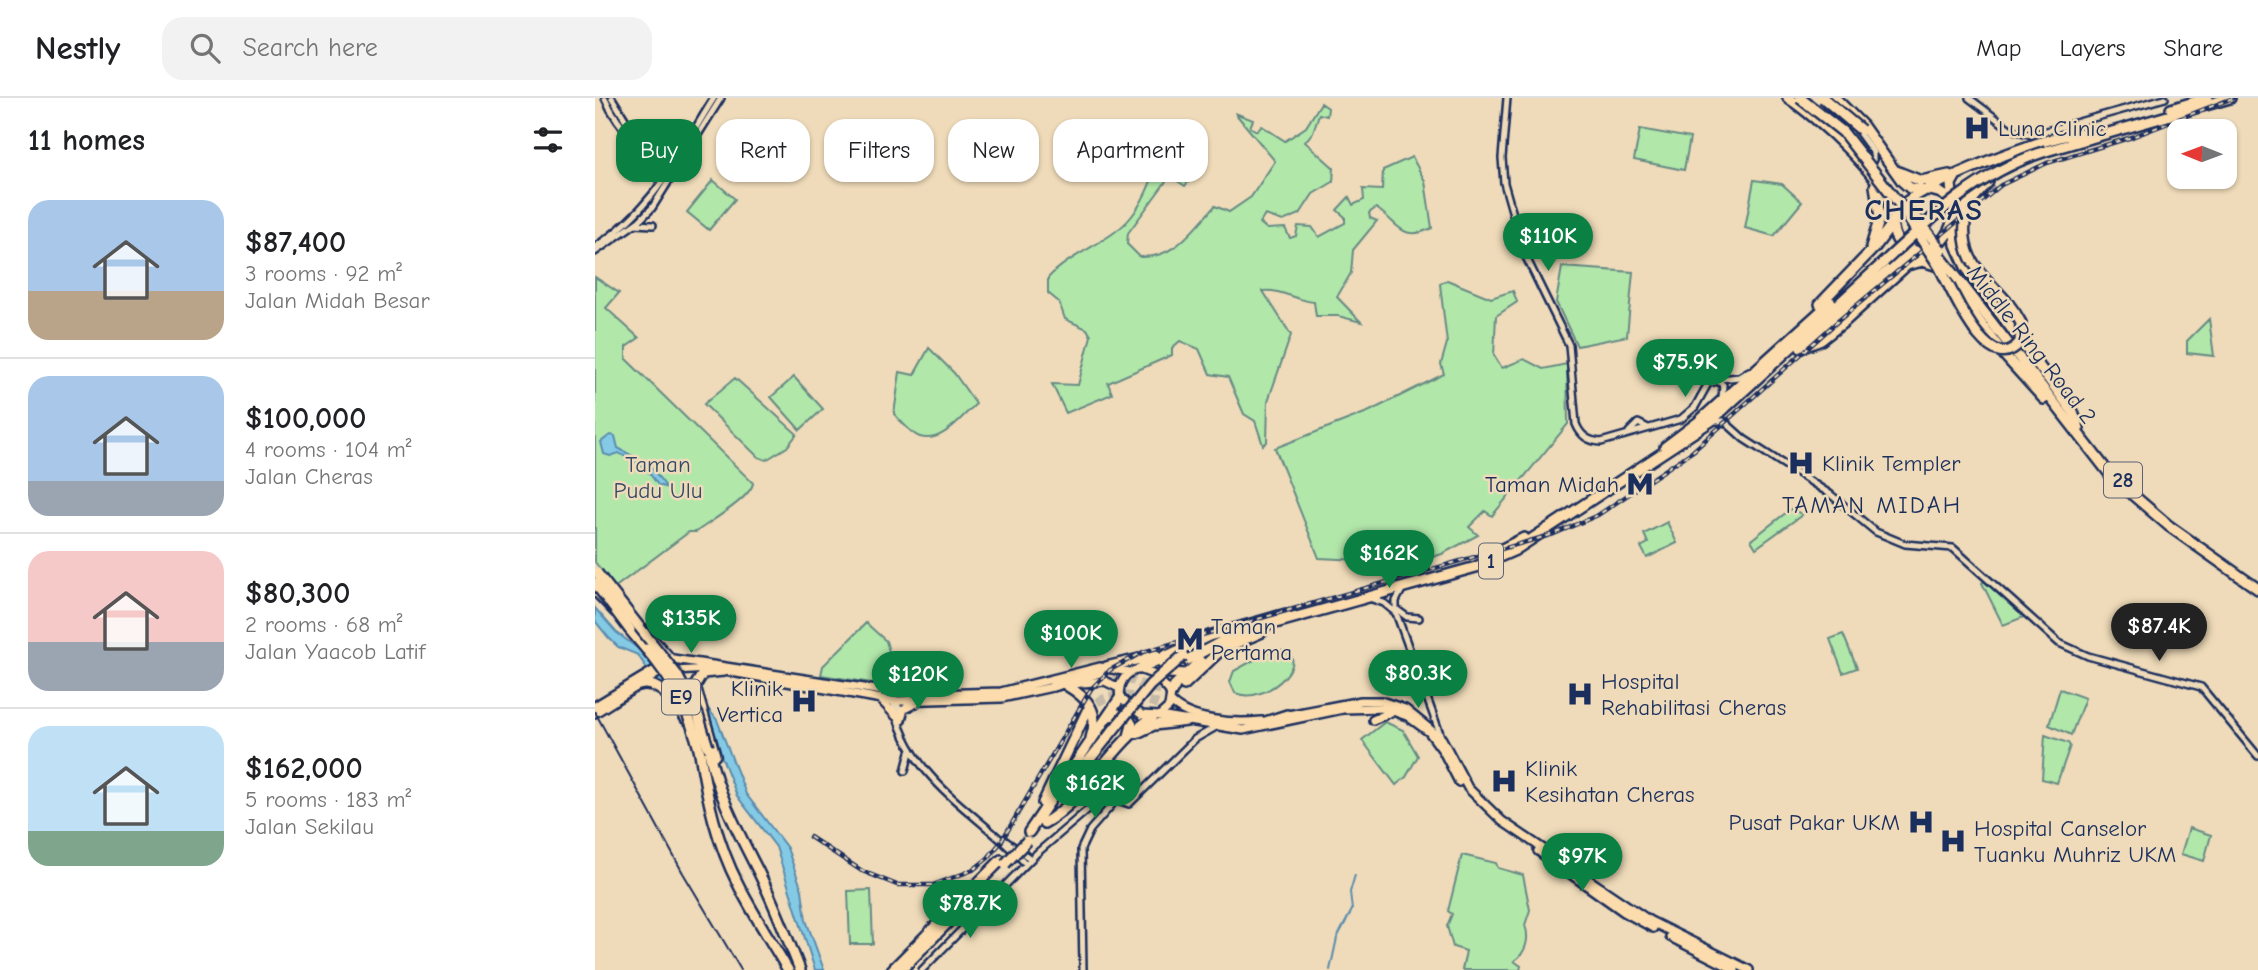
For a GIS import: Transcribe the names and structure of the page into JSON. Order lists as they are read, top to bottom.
{
  "streets": {
    "highway": [
      "Middle Ring Road 2",
      "28",
      "1",
      "E9"
    ]
  },
  "districts": ["CHERAS", "TAMAN MIDAH"],
  "parks": ["Taman Pudu Ulu"],
  "places": {
    "hospital": [
      "Luna Clinic",
      "Klinik Templer",
      "Hospital Rehabilitasi Cheras",
      "Klinik Vertica",
      "Klinik Kesihatan Cheras",
      "Pusat Pakar UKM",
      "Hospital Canselor Tuanku Muhriz UKM"
    ],
    "metro station": ["Taman Midah", "Taman Pertama"]
  },
  "north": "left",
  "page": {
    "header": "Nestly",
    "search": "Search here",
    "nav": ["Map", "Layers", "Share"],
    "heading": "11 homes",
    "chip": [
      "Buy",
      "Rent",
      "Filters",
      "New",
      "Apartment"
    ],
    "list": [
      {
        "name": "$87,400",
        "note": "3 rooms · 92 m² · Jalan Midah Besar"
      },
      {
        "name": "$100,000",
        "note": "4 rooms · 104 m² · Jalan Cheras"
      },
      {
        "name": "$80,300",
        "note": "2 rooms · 68 m² · Jalan Yaacob Latif"
      },
      {
        "name": "$162,000",
        "note": "5 rooms · 183 m² · Jalan Sekilau"
      }
    ],
    "price": [
      "$110K",
      "$75.9K",
      "$162K",
      "$135K",
      "$87.4K",
      "$100K",
      "$80.3K",
      "$120K",
      "$162K",
      "$97K",
      "$78.7K"
    ]
  }
}
